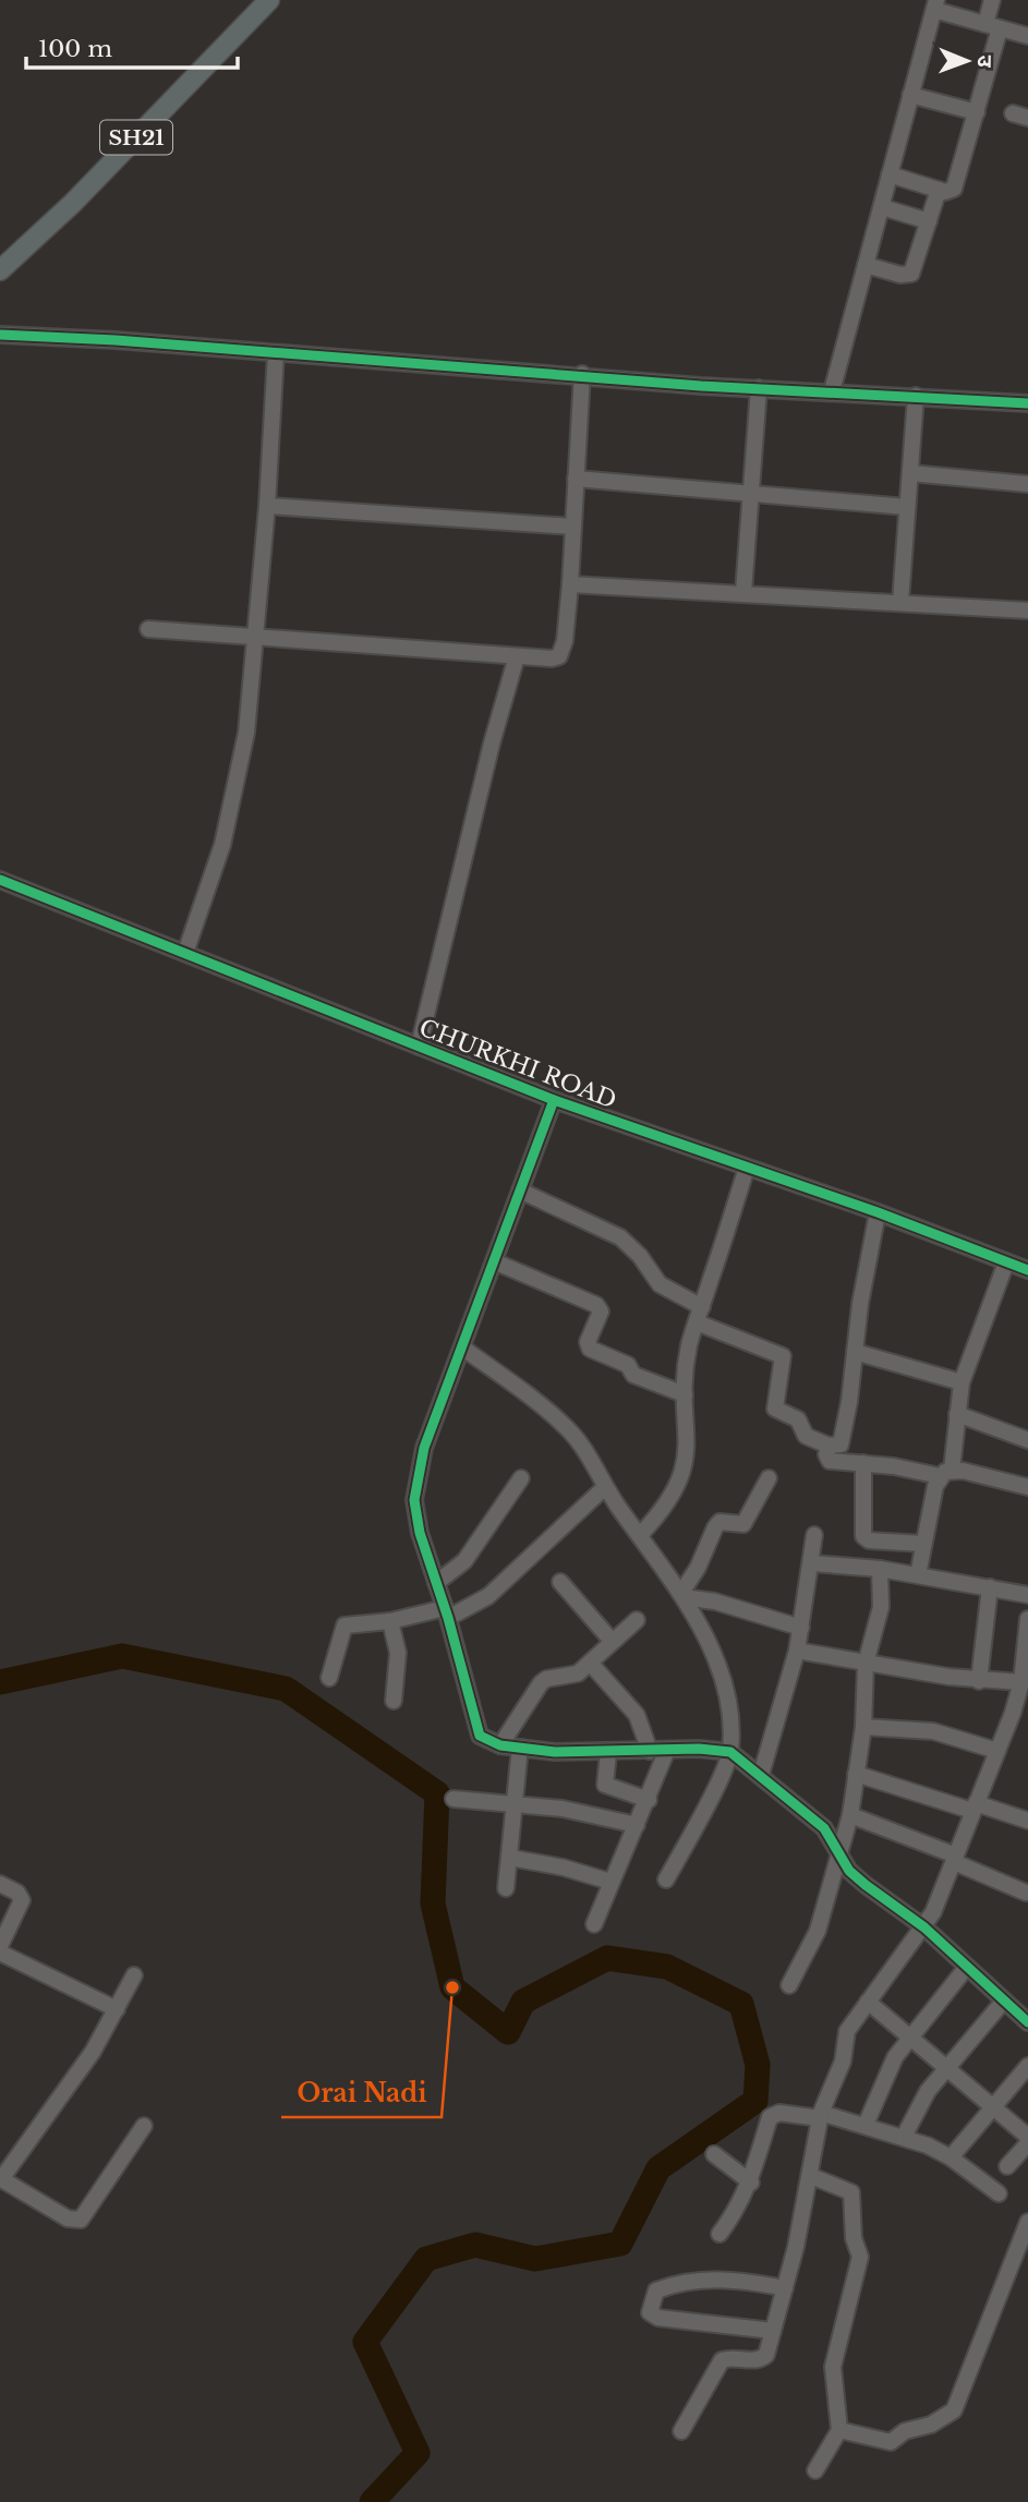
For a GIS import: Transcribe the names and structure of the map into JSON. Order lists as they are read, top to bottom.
{
  "streets": {
    "main road": ["SH21"],
    "street": ["CHURKHI ROAD"]
  },
  "places": ["Orai Nadi"],
  "scale_bar": "100 m",
  "north": "right"
}
